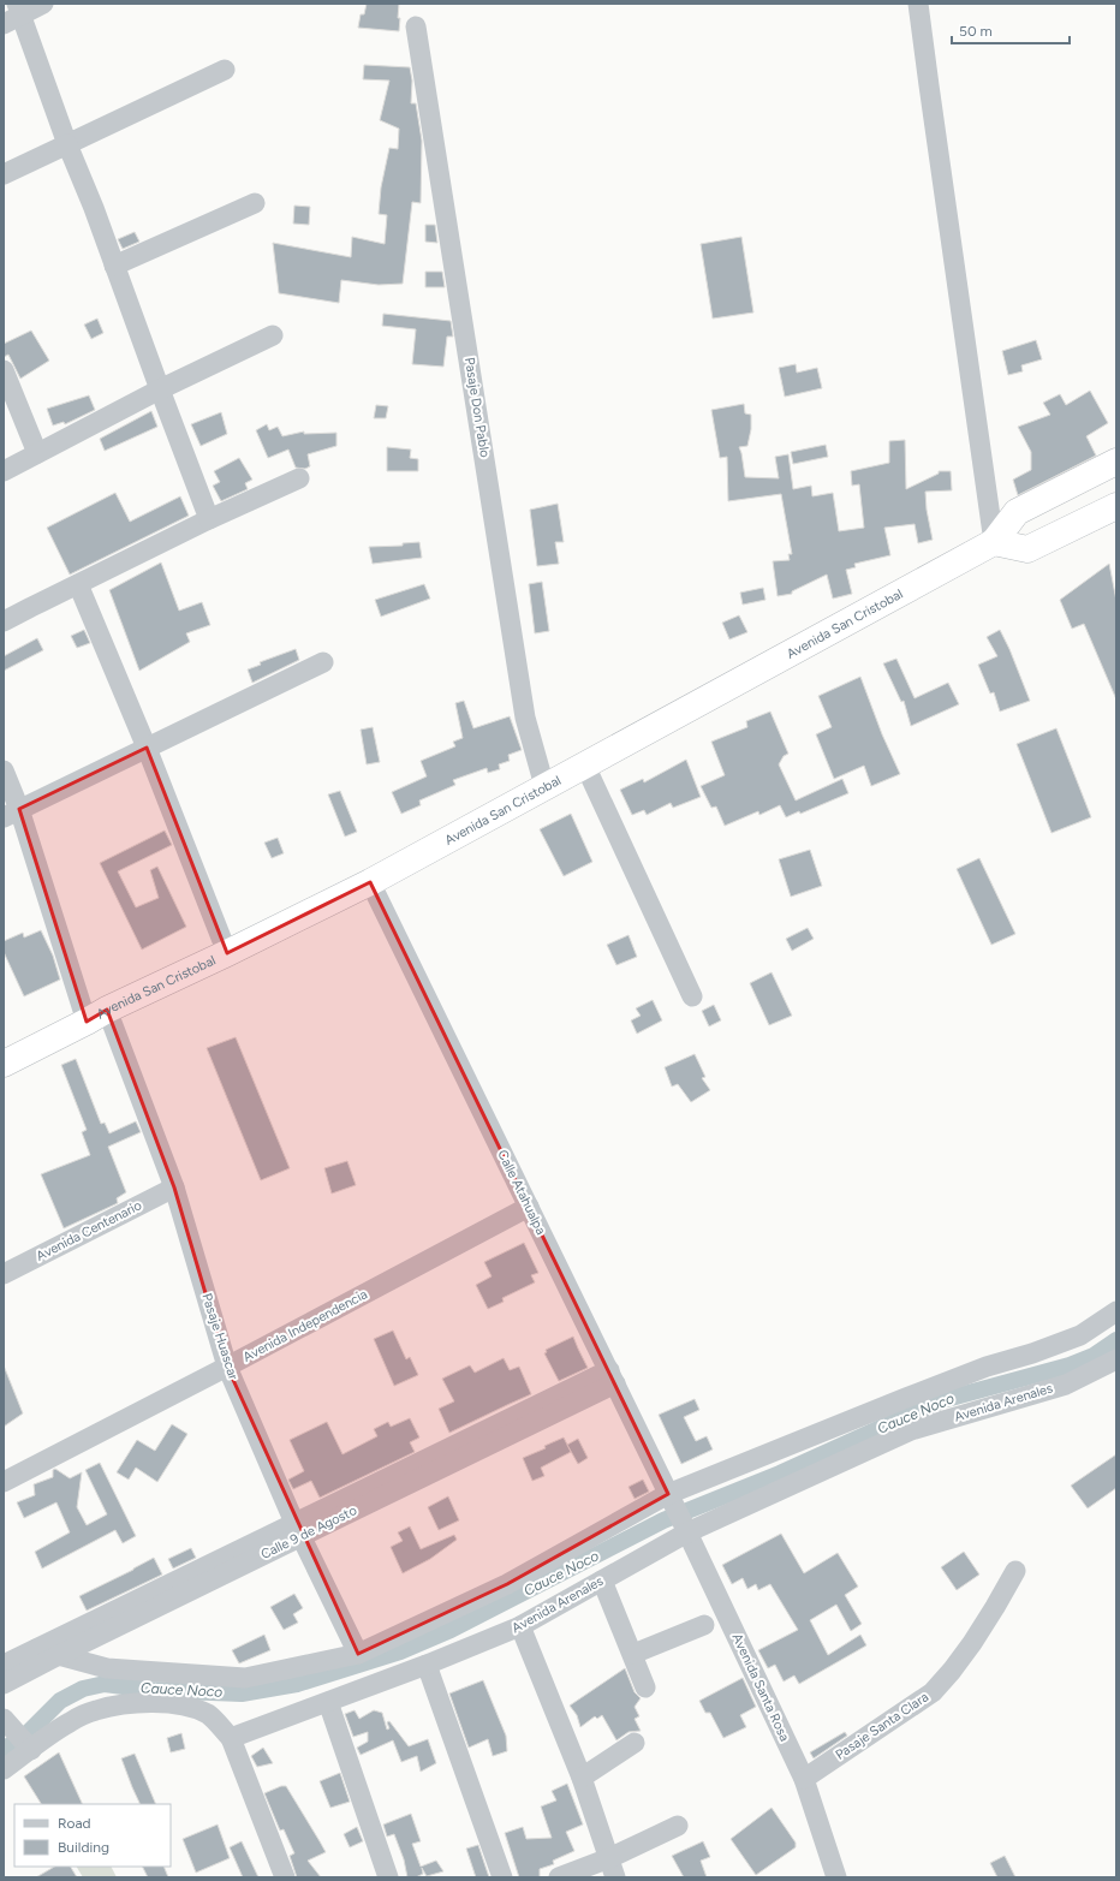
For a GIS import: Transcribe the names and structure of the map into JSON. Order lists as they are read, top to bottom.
{
  "streets": {
    "highway": ["Avenida San Cristobal"],
    "street": [
      "Pasaje Don Pablo",
      "Calle Atahualpa",
      "Avenida Centenario",
      "Avenida Independencia",
      "Pasaje Huascar",
      "Avenida Arenales",
      "Calle 9 de Agosto",
      "Avenida Santa Rosa",
      "Pasaje Santa Clara"
    ]
  },
  "crossings": [
    ["Pasaje Don Pablo", "Avenida San Cristobal"],
    ["Avenida San Cristobal", "Calle Atahualpa"],
    ["Avenida San Cristobal", "Pasaje Huascar"],
    ["Calle Atahualpa", "Avenida Independencia"],
    ["Calle Atahualpa", "Calle 9 de Agosto"],
    ["Calle Atahualpa", "Avenida Santa Rosa"],
    ["Avenida Centenario", "Pasaje Huascar"],
    ["Avenida Independencia", "Pasaje Huascar"],
    ["Pasaje Huascar", "Calle 9 de Agosto"],
    ["Avenida Arenales", "Avenida Santa Rosa"],
    ["Avenida Santa Rosa", "Pasaje Santa Clara"]
  ],
  "water": ["Cauce Noco"],
  "legend": ["Road", "Building"],
  "scale_bar": "50 m"
}
